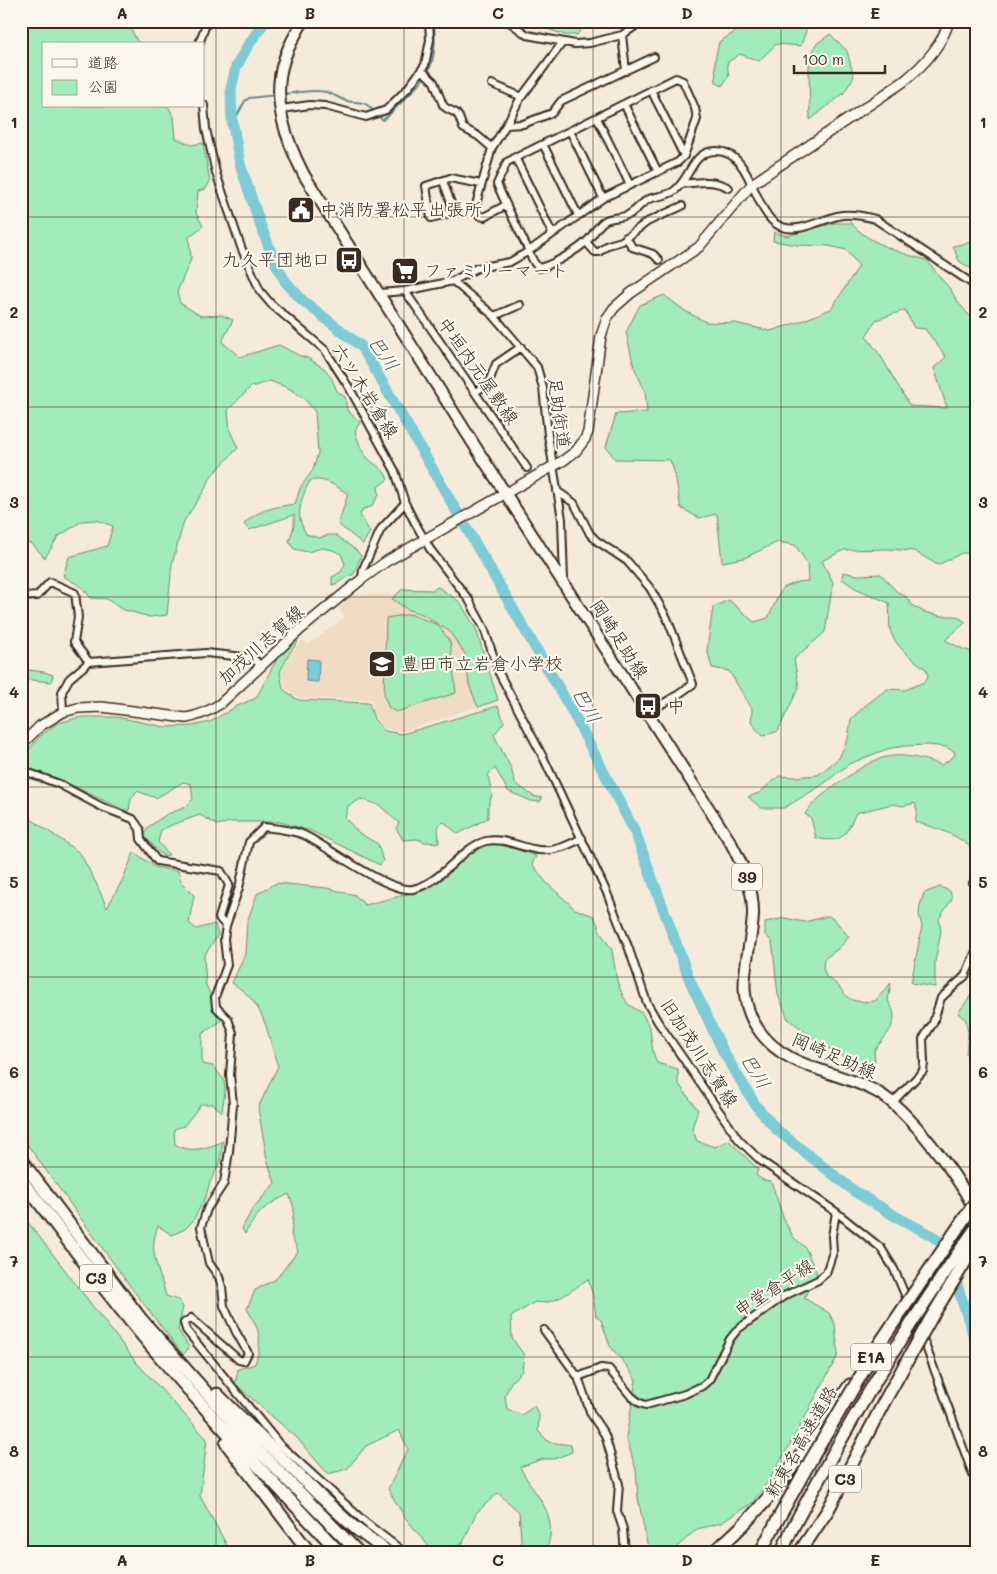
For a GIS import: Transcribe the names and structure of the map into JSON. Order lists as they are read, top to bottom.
{
  "streets": {
    "highway": ["C3", "E1A", "新東名高速道路"],
    "main road": ["岡崎足助線", "39"],
    "street": [
      "中垣内元屋敷線",
      "六ツ木岩倉線",
      "足助街道",
      "加茂川志賀線",
      "旧加茂川志賀線",
      "申堂倉平線"
    ]
  },
  "crossings": [
    ["六ツ木岩倉線", "加茂川志賀線"],
    ["六ツ木岩倉線", "旧加茂川志賀線"],
    ["足助街道", "岡崎足助線"],
    ["足助街道", "加茂川志賀線"],
    ["岡崎足助線", "加茂川志賀線"],
    ["加茂川志賀線", "旧加茂川志賀線"],
    ["旧加茂川志賀線", "申堂倉平線"]
  ],
  "water": ["巴川"],
  "places": {
    "public building": ["中消防署松平出張所"],
    "bus stop": ["九久平団地口", "中"],
    "supermarket": ["ファミリーマート"],
    "school or university": ["豊田市立岩倉小学校"]
  },
  "legend": ["道路", "公園"],
  "scale_bar": "100 m",
  "grid": {
    "columns": [
      "A",
      "B",
      "C",
      "D",
      "E"
    ],
    "rows": [
      "1",
      "2",
      "3",
      "4",
      "5",
      "6",
      "7",
      "8"
    ]
  }
}
